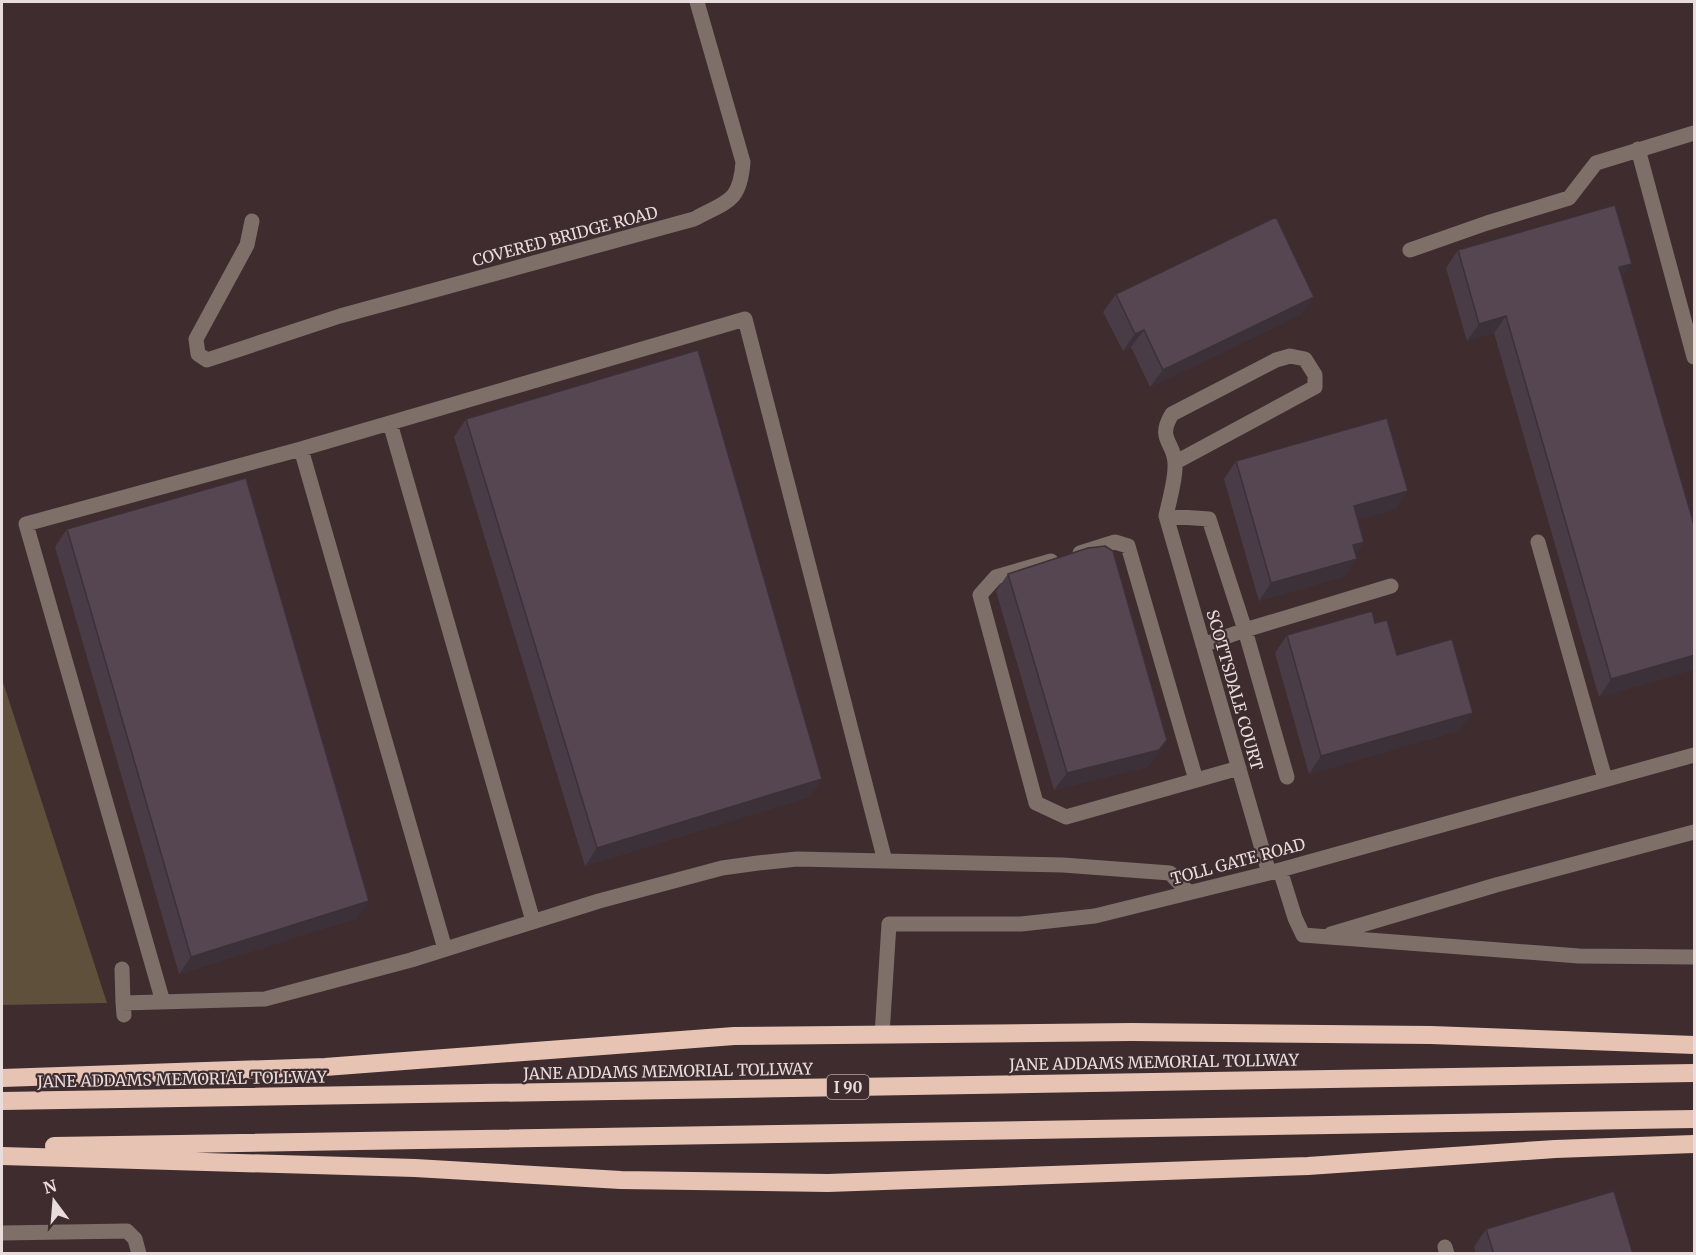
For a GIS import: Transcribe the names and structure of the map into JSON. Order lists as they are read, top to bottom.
{
  "streets": {
    "highway": ["JANE ADDAMS MEMORIAL TOLLWAY", "I 90"],
    "street": ["COVERED BRIDGE ROAD", "SCOTTSDALE COURT", "TOLL GATE ROAD"]
  },
  "crossings": [
    ["SCOTTSDALE COURT", "TOLL GATE ROAD"]
  ],
  "north": "top"
}
